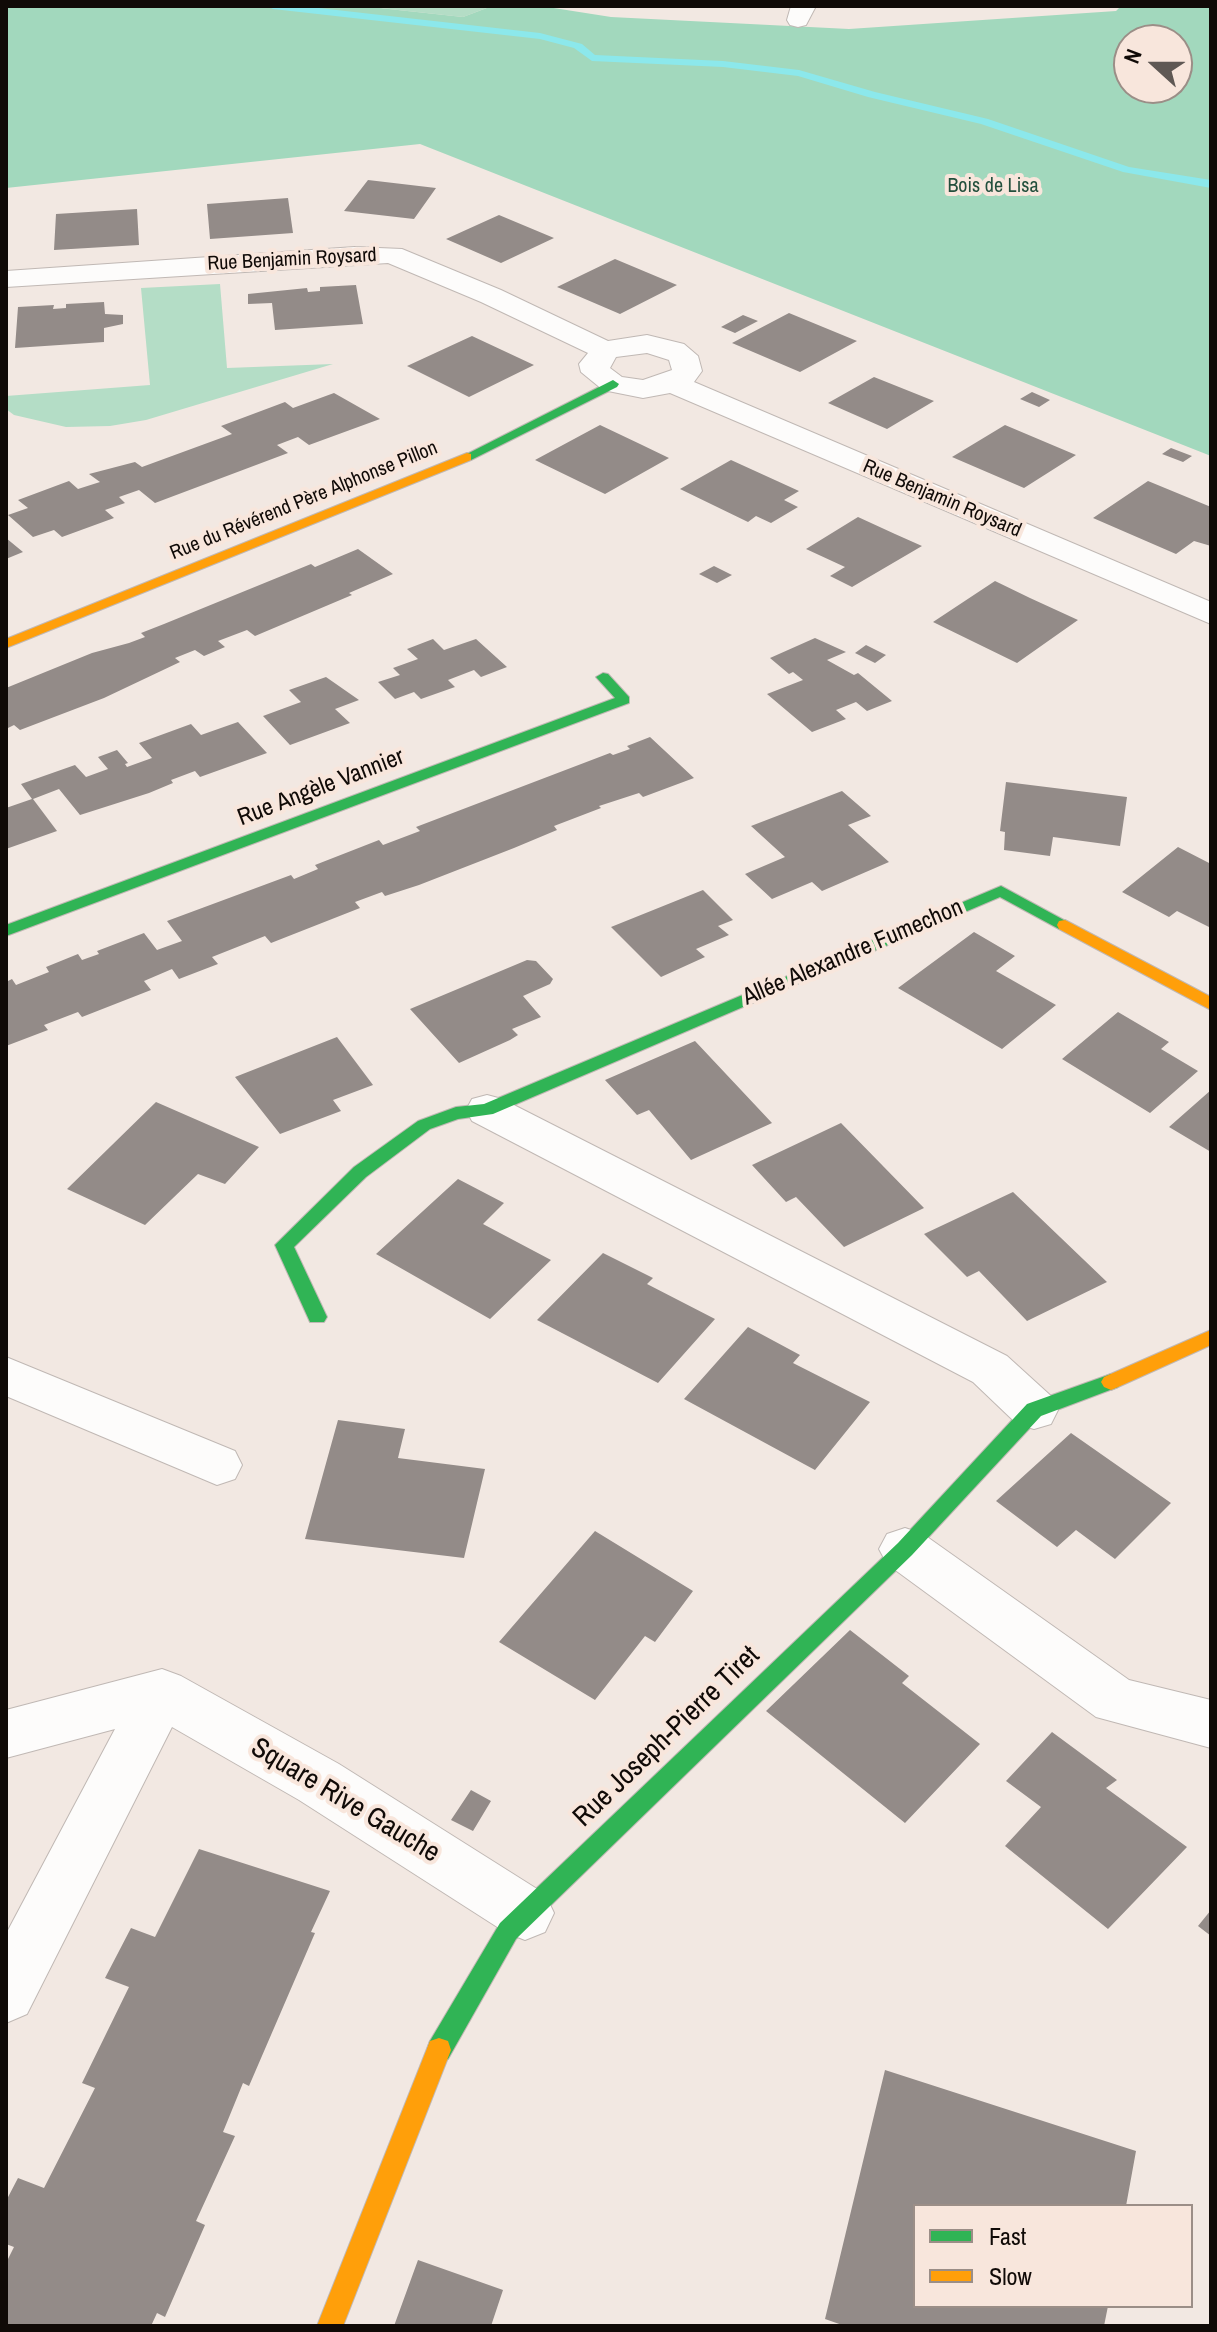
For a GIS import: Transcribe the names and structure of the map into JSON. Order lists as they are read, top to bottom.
{
  "streets": {
    "street": [
      "Rue Benjamin Roysard",
      "Rue du Révérend Père Alphonse Pillon",
      "Rue Angèle Vannier",
      "Allée Alexandre Fumechon",
      "Rue Joseph-Pierre Tiret",
      "Square Rive Gauche"
    ]
  },
  "crossings": [
    ["Rue Joseph-Pierre Tiret", "Square Rive Gauche"]
  ],
  "parks": ["Bois de Lisa"],
  "legend": ["Fast", "Slow"],
  "north": "left"
}
